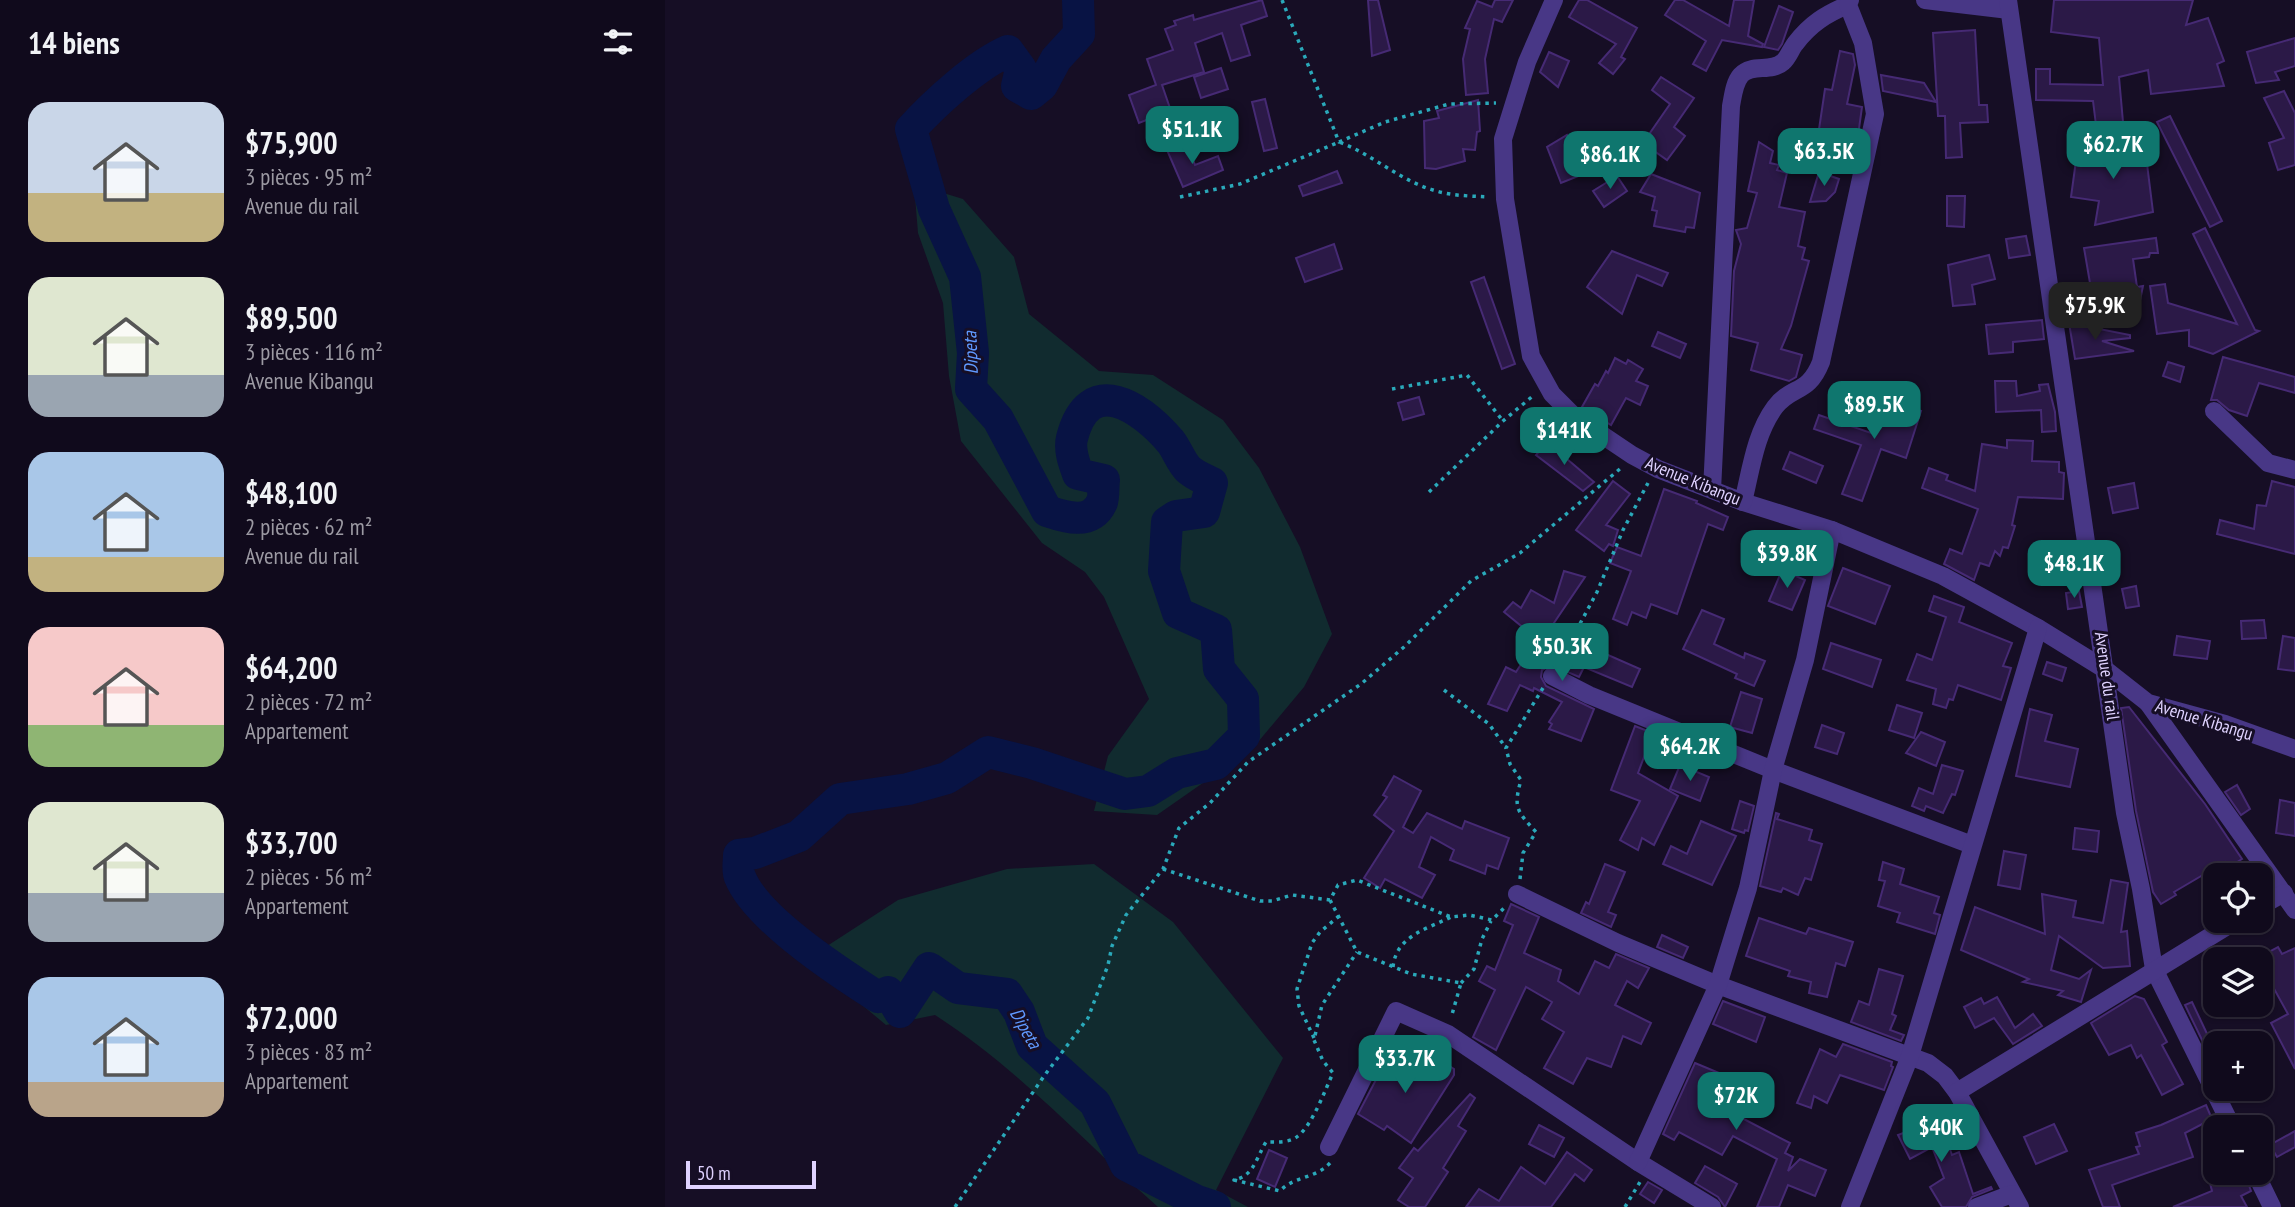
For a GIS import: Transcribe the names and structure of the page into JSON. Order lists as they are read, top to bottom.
{
  "streets": {
    "street": ["Avenue Kibangu", "Avenue du rail"]
  },
  "crossings": [
    ["Avenue Kibangu", "Avenue du rail"]
  ],
  "water": ["Dipeta"],
  "scale_bar": "50 m",
  "page": {
    "heading": "14 biens",
    "list": [
      {
        "name": "$75,900",
        "note": "3 pièces · 95 m² · Avenue du rail"
      },
      {
        "name": "$89,500",
        "note": "3 pièces · 116 m² · Avenue Kibangu"
      },
      {
        "name": "$48,100",
        "note": "2 pièces · 62 m² · Avenue du rail"
      },
      {
        "name": "$64,200",
        "note": "2 pièces · 72 m² · Appartement"
      },
      {
        "name": "$33,700",
        "note": "2 pièces · 56 m² · Appartement"
      },
      {
        "name": "$72,000",
        "note": "3 pièces · 83 m² · Appartement"
      }
    ],
    "price": [
      "$51.1K",
      "$62.7K",
      "$63.5K",
      "$86.1K",
      "$75.9K",
      "$89.5K",
      "$141K",
      "$39.8K",
      "$48.1K",
      "$50.3K",
      "$64.2K",
      "$33.7K",
      "$72K",
      "$40K"
    ],
    "map_buttons": ["+", "−"],
    "scale": "50 m"
  }
}
